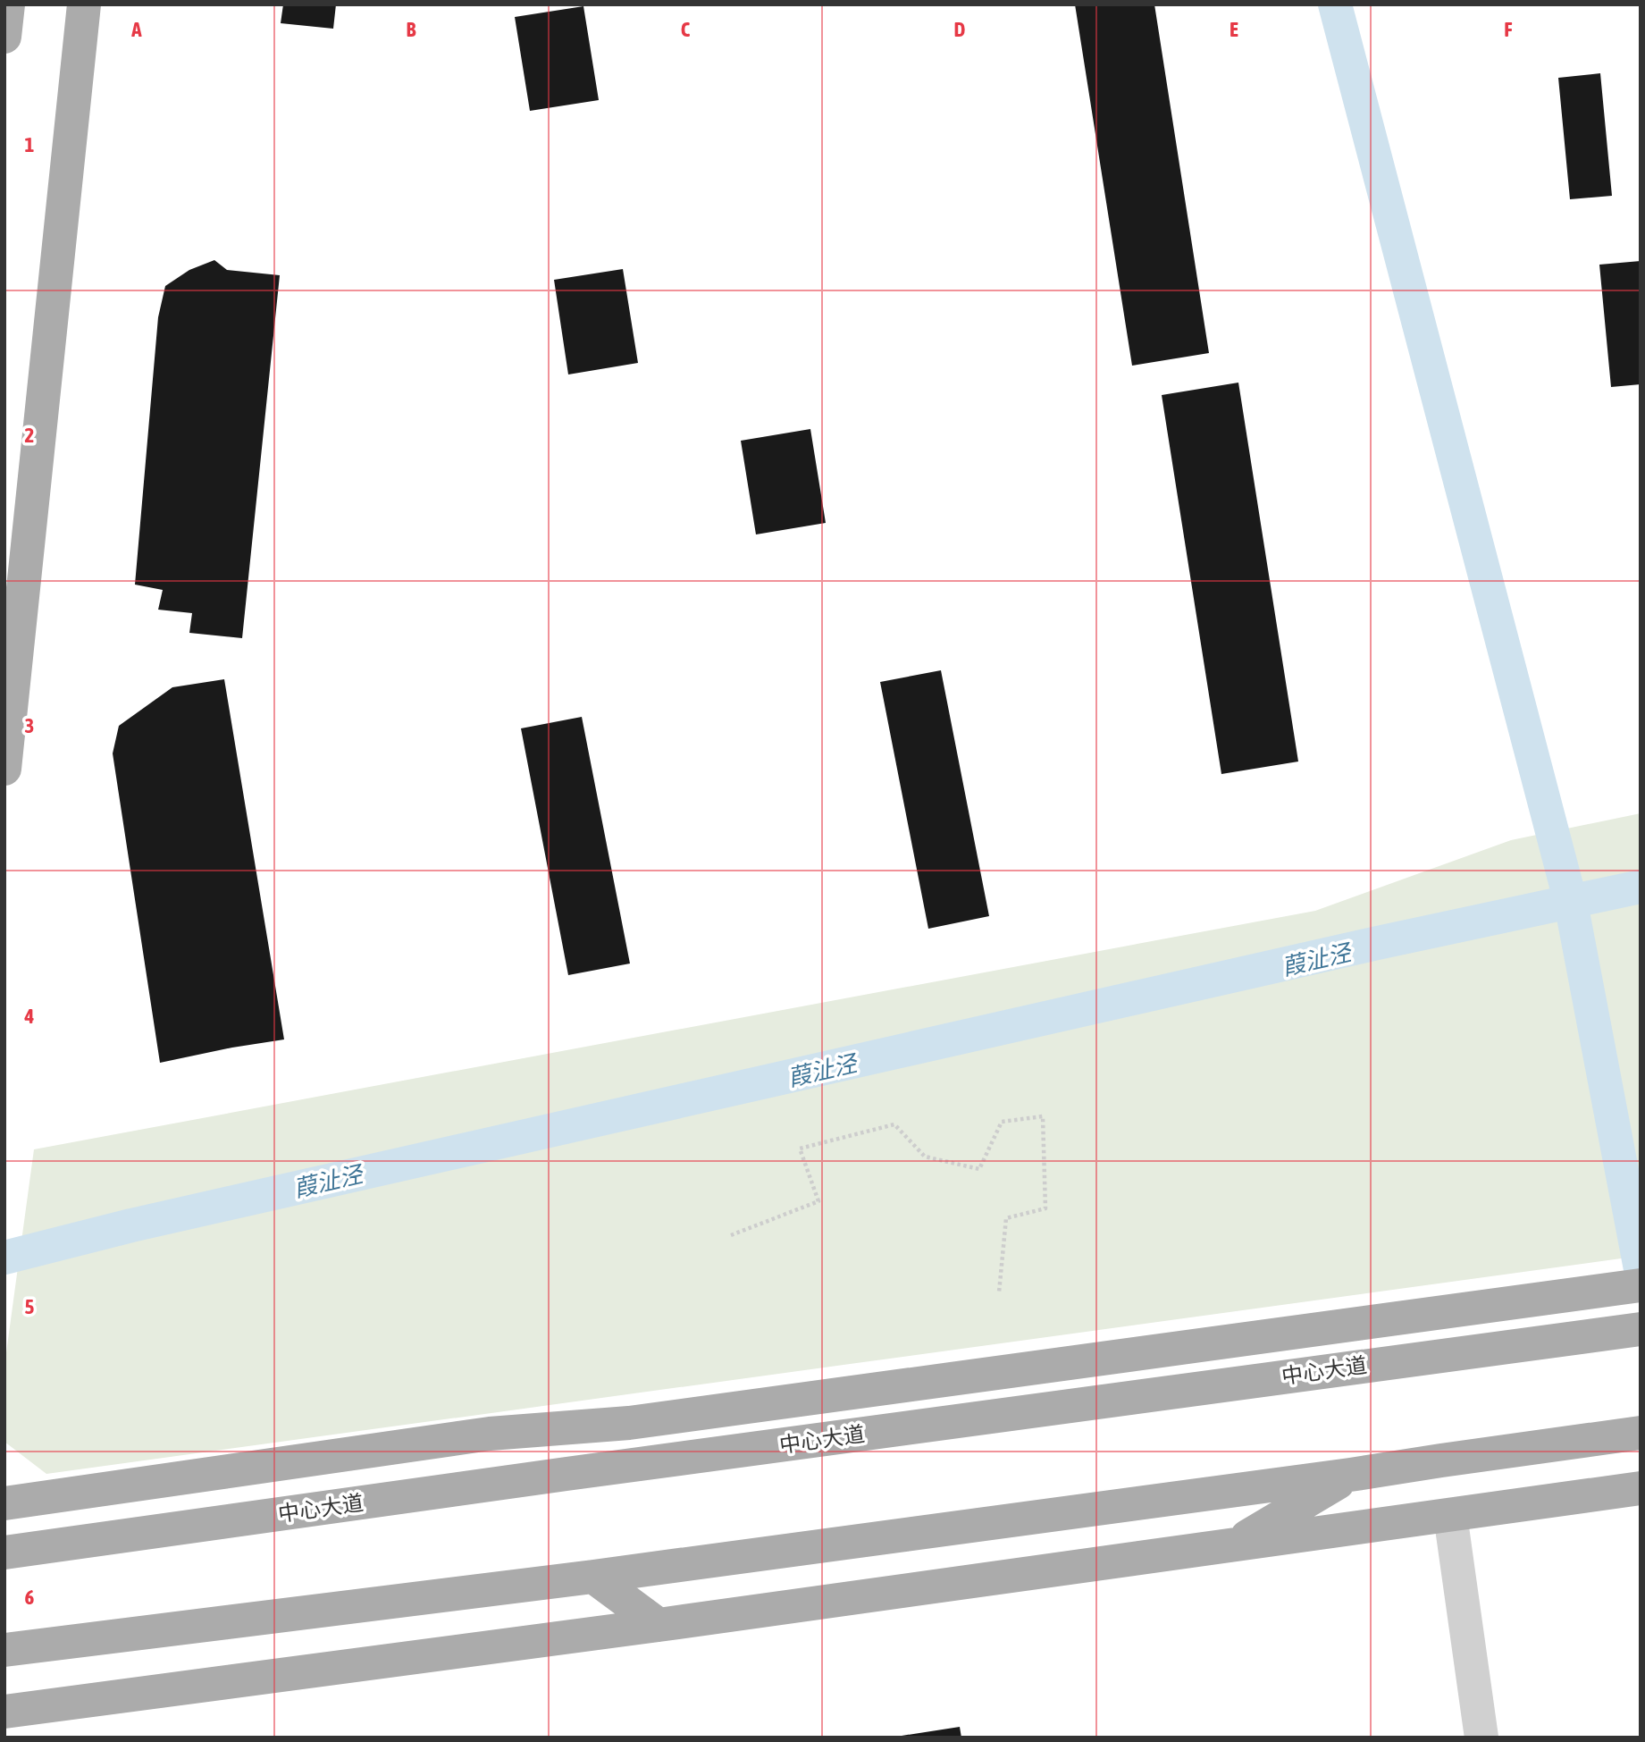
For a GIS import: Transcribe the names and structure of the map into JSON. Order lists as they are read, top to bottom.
{
  "streets": {
    "main road": ["中心大道"]
  },
  "water": ["葭沚泾"],
  "grid": {
    "columns": [
      "A",
      "B",
      "C",
      "D",
      "E",
      "F"
    ],
    "rows": [
      "1",
      "2",
      "3",
      "4",
      "5",
      "6"
    ]
  }
}
